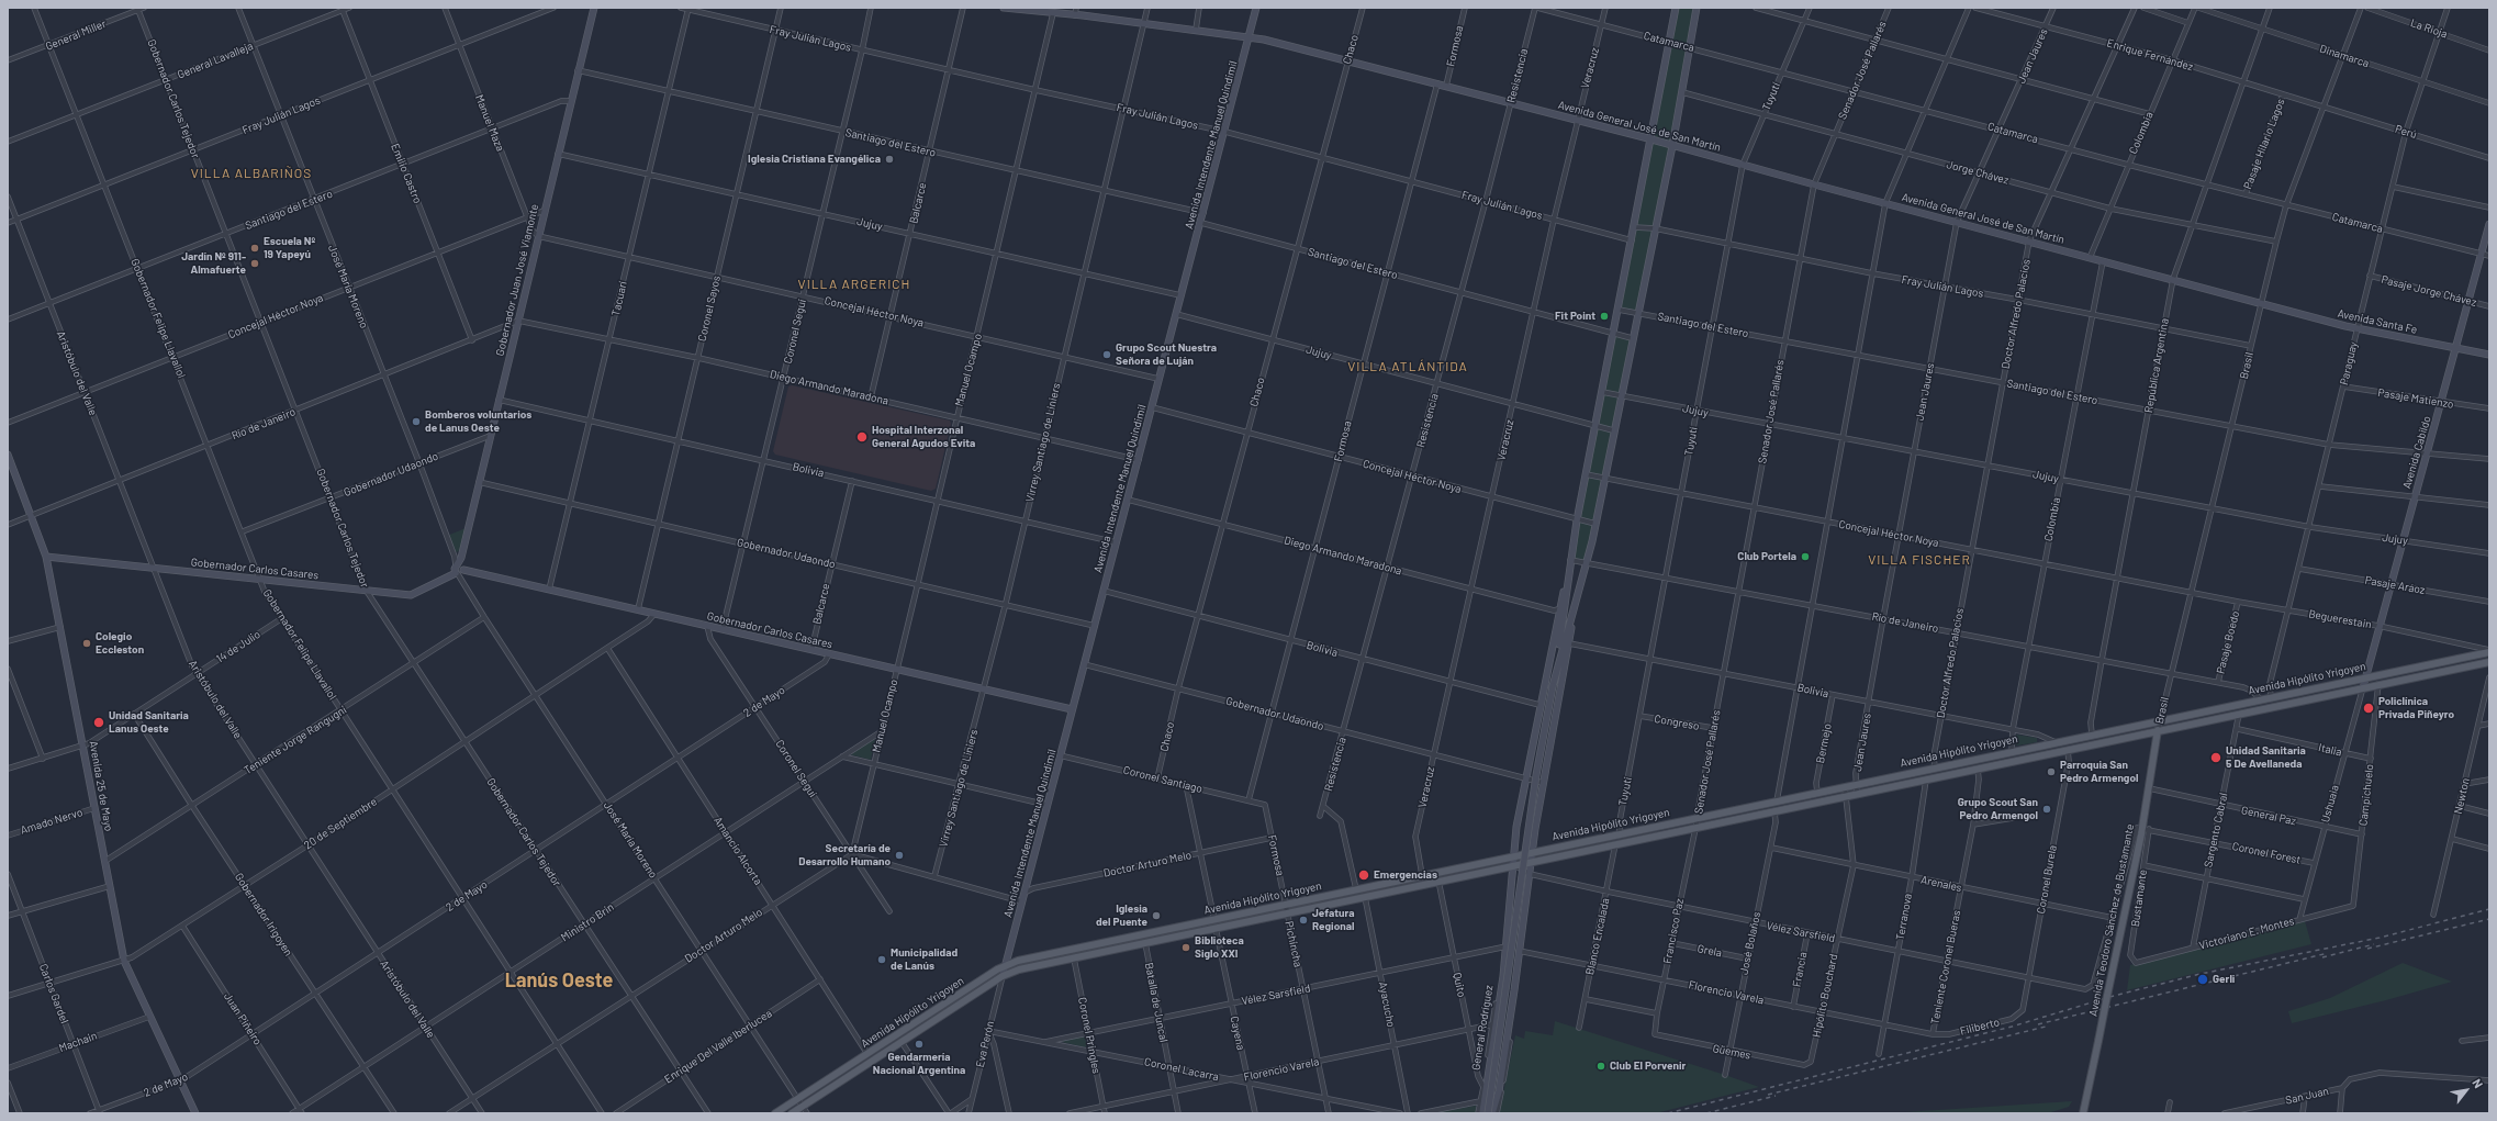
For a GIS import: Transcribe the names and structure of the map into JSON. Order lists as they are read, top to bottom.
{
  "streets": {
    "main road": [
      "Avenida General José de San Martín",
      "Avenida Intendente Manuel Quindimil",
      "Gobernador Juan José Viamonte",
      "Avenida Santa Fe",
      "Avenida Cabildo",
      "Gobernador Carlos Casares",
      "Avenida Hipólito Yrigoyen",
      "Avenida 25 de Mayo",
      "Avenida Teodoro Sánchez de Bustamante"
    ],
    "street": [
      "La Rioja",
      "General Miller",
      "Fray Julián Lagos",
      "Catamarca",
      "Formosa",
      "Chaco",
      "Enrique Fernández",
      "Jean Jaures",
      "Dinamarca",
      "General Lavalleja",
      "Veracruz",
      "Senador José Pallarés",
      "Resistencia",
      "Tuyutí",
      "Gobernador Carlos Tejedor",
      "Manuel Maza",
      "Perú",
      "Colombia",
      "Santiago del Estero",
      "Pasaje Hilario Lagos",
      "Jorge Chávez",
      "Emilio Castro",
      "Balcarce",
      "Jujuy",
      "José María Moreno",
      "Pasaje Jorge Chávez",
      "Tacuarí",
      "Coronel Sayos",
      "Concejal Héctor Noya",
      "Doctor Alfredo Palacios",
      "Gobernador Felipe Llavallol",
      "Coronel Seguí",
      "Paraguay",
      "República Argentina",
      "Brasil",
      "Manuel Ocampo",
      "Aristóbulo del Valle",
      "Diego Armando Maradona",
      "Pasaje Matienzo",
      "Río de Janeiro",
      "Virrey Santiago de Liniers",
      "Bolivia",
      "Gobernador Udaondo",
      "Pasaje Aráoz",
      "Beguerestain",
      "Pasaje Boedo",
      "14 de Julio",
      "2 de Mayo",
      "Congreso",
      "Teniente Jorge Rangugni",
      "Bermejo",
      "Italia",
      "Coronel Santiago",
      "Campichuelo",
      "Newton",
      "Ushuaia",
      "General Paz",
      "Amado Nervo",
      "20 de Septiembre",
      "Sargento Cabral",
      "Amancio Alcorta",
      "Coronel Forest",
      "Doctor Arturo Melo",
      "Coronel Burela",
      "Arenales",
      "Bustamante",
      "Gobernador Irigoyen",
      "Terranova",
      "Ministro Brin",
      "Francisco Paz",
      "Vélez Sarsfield",
      "Victoriano E. Montes",
      "Blanco Encalada",
      "José Bolaños",
      "Pichincha",
      "Grela",
      "Teniente Coronel Bueras",
      "Francia",
      "Quito",
      "Florencio Varela",
      "Carlos Gardel",
      "Hipólito Bouchard",
      "Batalla de Juncal",
      "Ayacucho",
      "Juan Piñeiro",
      "Filiberto",
      "General Rodríguez",
      "Cayena",
      "Coronel Pringles",
      "Machain",
      "Eva Perón",
      "Enrique Del Valle Iberlucea",
      "Güemes",
      "Coronel Lacarra",
      "San Juan"
    ]
  },
  "crossings": [
    ["La Rioja", "Paraguay"],
    ["General Miller", "Gobernador Carlos Tejedor"],
    ["General Miller", "Gobernador Felipe Llavallol"],
    ["Fray Julián Lagos", "Formosa"],
    ["Fray Julián Lagos", "Chaco"],
    ["Fray Julián Lagos", "Jean Jaures"],
    ["Fray Julián Lagos", "Veracruz"],
    ["Fray Julián Lagos", "Senador José Pallarés"],
    ["Fray Julián Lagos", "Resistencia"],
    ["Fray Julián Lagos", "Tuyutí"],
    ["Fray Julián Lagos", "Gobernador Carlos Tejedor"],
    ["Fray Julián Lagos", "Manuel Maza"],
    ["Fray Julián Lagos", "Colombia"],
    ["Fray Julián Lagos", "Avenida Intendente Manuel Quindimil"],
    ["Fray Julián Lagos", "Emilio Castro"],
    ["Fray Julián Lagos", "Balcarce"],
    ["Fray Julián Lagos", "José María Moreno"],
    ["Fray Julián Lagos", "Tacuarí"],
    ["Fray Julián Lagos", "Coronel Sayos"],
    ["Fray Julián Lagos", "Doctor Alfredo Palacios"],
    ["Fray Julián Lagos", "Gobernador Felipe Llavallol"],
    ["Fray Julián Lagos", "Coronel Seguí"],
    ["Fray Julián Lagos", "República Argentina"],
    ["Fray Julián Lagos", "Brasil"],
    ["Fray Julián Lagos", "Manuel Ocampo"],
    ["Fray Julián Lagos", "Aristóbulo del Valle"],
    ["Fray Julián Lagos", "Virrey Santiago de Liniers"],
    ["Catamarca", "Jean Jaures"],
    ["Catamarca", "Veracruz"],
    ["Catamarca", "Senador José Pallarés"],
    ["Catamarca", "Resistencia"],
    ["Catamarca", "Tuyutí"],
    ["Catamarca", "Colombia"],
    ["Catamarca", "Pasaje Hilario Lagos"],
    ["Catamarca", "Doctor Alfredo Palacios"],
    ["Catamarca", "Paraguay"],
    ["Catamarca", "República Argentina"],
    ["Catamarca", "Brasil"],
    ["Catamarca", "Avenida Cabildo"],
    ["Formosa", "Avenida General José de San Martín"],
    ["Formosa", "Santiago del Estero"],
    ["Formosa", "Jujuy"],
    ["Formosa", "Concejal Héctor Noya"],
    ["Formosa", "Diego Armando Maradona"],
    ["Formosa", "Bolivia"],
    ["Formosa", "Gobernador Udaondo"],
    ["Formosa", "Avenida Hipólito Yrigoyen"],
    ["Formosa", "Coronel Santiago"],
    ["Formosa", "Doctor Arturo Melo"],
    ["Formosa", "Pichincha"],
    ["Chaco", "Avenida General José de San Martín"],
    ["Chaco", "Santiago del Estero"],
    ["Chaco", "Jujuy"],
    ["Chaco", "Concejal Héctor Noya"],
    ["Chaco", "Diego Armando Maradona"],
    ["Chaco", "Bolivia"],
    ["Chaco", "Gobernador Udaondo"],
    ["Chaco", "Coronel Santiago"],
    ["Enrique Fernández", "Jean Jaures"],
    ["Enrique Fernández", "Perú"],
    ["Enrique Fernández", "Colombia"],
    ["Enrique Fernández", "Pasaje Hilario Lagos"],
    ["Enrique Fernández", "Doctor Alfredo Palacios"],
    ["Enrique Fernández", "República Argentina"],
    ["Enrique Fernández", "Brasil"],
    ["Jean Jaures", "Avenida General José de San Martín"],
    ["Jean Jaures", "Santiago del Estero"],
    ["Jean Jaures", "Jorge Chávez"],
    ["Jean Jaures", "Jujuy"],
    ["Jean Jaures", "Concejal Héctor Noya"],
    ["Jean Jaures", "Río de Janeiro"],
    ["Jean Jaures", "Bolivia"],
    ["Jean Jaures", "Avenida Hipólito Yrigoyen"],
    ["Dinamarca", "Colombia"],
    ["Dinamarca", "Paraguay"],
    ["Dinamarca", "República Argentina"],
    ["Dinamarca", "Brasil"],
    ["General Lavalleja", "Gobernador Carlos Tejedor"],
    ["General Lavalleja", "Emilio Castro"],
    ["General Lavalleja", "José María Moreno"],
    ["General Lavalleja", "Gobernador Felipe Llavallol"],
    ["Veracruz", "Avenida General José de San Martín"],
    ["Veracruz", "Santiago del Estero"],
    ["Veracruz", "Jujuy"],
    ["Veracruz", "Concejal Héctor Noya"],
    ["Veracruz", "Diego Armando Maradona"],
    ["Veracruz", "Bolivia"],
    ["Veracruz", "Gobernador Udaondo"],
    ["Veracruz", "Avenida Hipólito Yrigoyen"],
    ["Senador José Pallarés", "Avenida General José de San Martín"],
    ["Senador José Pallarés", "Santiago del Estero"],
    ["Senador José Pallarés", "Jorge Chávez"],
    ["Senador José Pallarés", "Jujuy"],
    ["Senador José Pallarés", "Concejal Héctor Noya"],
    ["Senador José Pallarés", "Río de Janeiro"],
    ["Senador José Pallarés", "Bolivia"],
    ["Senador José Pallarés", "Avenida Hipólito Yrigoyen"],
    ["Senador José Pallarés", "Congreso"],
    ["Senador José Pallarés", "Francisco Paz"],
    ["Resistencia", "Avenida General José de San Martín"],
    ["Resistencia", "Santiago del Estero"],
    ["Resistencia", "Jujuy"],
    ["Resistencia", "Concejal Héctor Noya"],
    ["Resistencia", "Diego Armando Maradona"],
    ["Resistencia", "Bolivia"],
    ["Resistencia", "Gobernador Udaondo"],
    ["Resistencia", "Avenida Hipólito Yrigoyen"],
    ["Tuyutí", "Avenida General José de San Martín"],
    ["Tuyutí", "Santiago del Estero"],
    ["Tuyutí", "Jorge Chávez"],
    ["Tuyutí", "Jujuy"],
    ["Tuyutí", "Concejal Héctor Noya"],
    ["Tuyutí", "Río de Janeiro"],
    ["Tuyutí", "Bolivia"],
    ["Tuyutí", "Avenida Hipólito Yrigoyen"],
    ["Tuyutí", "Congreso"],
    ["Gobernador Carlos Tejedor", "Santiago del Estero"],
    ["Gobernador Carlos Tejedor", "Concejal Héctor Noya"],
    ["Gobernador Carlos Tejedor", "Río de Janeiro"],
    ["Gobernador Carlos Tejedor", "Gobernador Udaondo"],
    ["Gobernador Carlos Tejedor", "Gobernador Carlos Casares"],
    ["Gobernador Carlos Tejedor", "2 de Mayo"],
    ["Gobernador Carlos Tejedor", "Teniente Jorge Rangugni"],
    ["Gobernador Carlos Tejedor", "20 de Septiembre"],
    ["Gobernador Carlos Tejedor", "Doctor Arturo Melo"],
    ["Gobernador Carlos Tejedor", "Ministro Brin"],
    ["Gobernador Carlos Tejedor", "Enrique Del Valle Iberlucea"],
    ["Manuel Maza", "Santiago del Estero"],
    ["Manuel Maza", "Gobernador Juan José Viamonte"],
    ["Manuel Maza", "Concejal Héctor Noya"],
    ["Avenida General José de San Martín", "Colombia"],
    ["Avenida General José de San Martín", "Avenida Intendente Manuel Quindimil"],
    ["Avenida General José de San Martín", "Doctor Alfredo Palacios"],
    ["Avenida General José de San Martín", "Avenida Santa Fe"],
    ["Avenida General José de San Martín", "República Argentina"],
    ["Avenida General José de San Martín", "Brasil"],
    ["Avenida General José de San Martín", "Manuel Ocampo"],
    ["Avenida General José de San Martín", "Virrey Santiago de Liniers"],
    ["Perú", "Paraguay"],
    ["Perú", "Brasil"],
    ["Colombia", "Santiago del Estero"],
    ["Colombia", "Jorge Chávez"],
    ["Colombia", "Jujuy"],
    ["Colombia", "Concejal Héctor Noya"],
    ["Colombia", "Río de Janeiro"],
    ["Colombia", "Bolivia"],
    ["Colombia", "Avenida Hipólito Yrigoyen"],
    ["Santiago del Estero", "Avenida Intendente Manuel Quindimil"],
    ["Santiago del Estero", "Emilio Castro"],
    ["Santiago del Estero", "Balcarce"],
    ["Santiago del Estero", "Gobernador Juan José Viamonte"],
    ["Santiago del Estero", "José María Moreno"],
    ["Santiago del Estero", "Tacuarí"],
    ["Santiago del Estero", "Coronel Sayos"],
    ["Santiago del Estero", "Doctor Alfredo Palacios"],
    ["Santiago del Estero", "Gobernador Felipe Llavallol"],
    ["Santiago del Estero", "Coronel Seguí"],
    ["Santiago del Estero", "Paraguay"],
    ["Santiago del Estero", "República Argentina"],
    ["Santiago del Estero", "Brasil"],
    ["Santiago del Estero", "Manuel Ocampo"],
    ["Santiago del Estero", "Aristóbulo del Valle"],
    ["Santiago del Estero", "Virrey Santiago de Liniers"],
    ["Santiago del Estero", "Avenida Cabildo"],
    ["Avenida Intendente Manuel Quindimil", "Jujuy"],
    ["Avenida Intendente Manuel Quindimil", "Concejal Héctor Noya"],
    ["Avenida Intendente Manuel Quindimil", "Diego Armando Maradona"],
    ["Avenida Intendente Manuel Quindimil", "Bolivia"],
    ["Avenida Intendente Manuel Quindimil", "Gobernador Udaondo"],
    ["Avenida Intendente Manuel Quindimil", "Gobernador Carlos Casares"],
    ["Avenida Intendente Manuel Quindimil", "Avenida Hipólito Yrigoyen"],
    ["Avenida Intendente Manuel Quindimil", "Coronel Santiago"],
    ["Avenida Intendente Manuel Quindimil", "Doctor Arturo Melo"],
    ["Avenida Intendente Manuel Quindimil", "Eva Perón"],
    ["Jorge Chávez", "Doctor Alfredo Palacios"],
    ["Jorge Chávez", "República Argentina"],
    ["Jorge Chávez", "Brasil"],
    ["Emilio Castro", "Concejal Héctor Noya"],
    ["Emilio Castro", "Río de Janeiro"],
    ["Balcarce", "Jujuy"],
    ["Balcarce", "Concejal Héctor Noya"],
    ["Balcarce", "Diego Armando Maradona"],
    ["Balcarce", "Bolivia"],
    ["Balcarce", "Gobernador Udaondo"],
    ["Balcarce", "Gobernador Carlos Casares"],
    ["Jujuy", "Gobernador Juan José Viamonte"],
    ["Jujuy", "Tacuarí"],
    ["Jujuy", "Coronel Sayos"],
    ["Jujuy", "Doctor Alfredo Palacios"],
    ["Jujuy", "Coronel Seguí"],
    ["Jujuy", "Paraguay"],
    ["Jujuy", "República Argentina"],
    ["Jujuy", "Brasil"],
    ["Jujuy", "Manuel Ocampo"],
    ["Jujuy", "Virrey Santiago de Liniers"],
    ["Jujuy", "Avenida Cabildo"],
    ["Gobernador Juan José Viamonte", "José María Moreno"],
    ["Gobernador Juan José Viamonte", "Concejal Héctor Noya"],
    ["Gobernador Juan José Viamonte", "Diego Armando Maradona"],
    ["Gobernador Juan José Viamonte", "Río de Janeiro"],
    ["Gobernador Juan José Viamonte", "Bolivia"],
    ["Gobernador Juan José Viamonte", "Gobernador Udaondo"],
    ["Gobernador Juan José Viamonte", "Gobernador Carlos Casares"],
    ["José María Moreno", "Concejal Héctor Noya"],
    ["José María Moreno", "Río de Janeiro"],
    ["José María Moreno", "Gobernador Udaondo"],
    ["José María Moreno", "Gobernador Carlos Casares"],
    ["José María Moreno", "Avenida Hipólito Yrigoyen"],
    ["José María Moreno", "2 de Mayo"],
    ["José María Moreno", "Teniente Jorge Rangugni"],
    ["José María Moreno", "20 de Septiembre"],
    ["José María Moreno", "Doctor Arturo Melo"],
    ["José María Moreno", "Ministro Brin"],
    ["José María Moreno", "Enrique Del Valle Iberlucea"],
    ["Pasaje Jorge Chávez", "Paraguay"],
    ["Pasaje Jorge Chávez", "Avenida Cabildo"],
    ["Tacuarí", "Concejal Héctor Noya"],
    ["Tacuarí", "Diego Armando Maradona"],
    ["Tacuarí", "Bolivia"],
    ["Tacuarí", "Gobernador Udaondo"],
    ["Tacuarí", "Gobernador Carlos Casares"],
    ["Coronel Sayos", "Concejal Héctor Noya"],
    ["Coronel Sayos", "Diego Armando Maradona"],
    ["Coronel Sayos", "Bolivia"],
    ["Coronel Sayos", "Gobernador Udaondo"],
    ["Coronel Sayos", "Gobernador Carlos Casares"],
    ["Concejal Héctor Noya", "Doctor Alfredo Palacios"],
    ["Concejal Héctor Noya", "Gobernador Felipe Llavallol"],
    ["Concejal Héctor Noya", "Coronel Seguí"],
    ["Concejal Héctor Noya", "República Argentina"],
    ["Concejal Héctor Noya", "Brasil"],
    ["Concejal Héctor Noya", "Manuel Ocampo"],
    ["Concejal Héctor Noya", "Aristóbulo del Valle"],
    ["Concejal Héctor Noya", "Virrey Santiago de Liniers"],
    ["Concejal Héctor Noya", "Beguerestain"],
    ["Doctor Alfredo Palacios", "Río de Janeiro"],
    ["Doctor Alfredo Palacios", "Bolivia"],
    ["Doctor Alfredo Palacios", "Avenida Hipólito Yrigoyen"],
    ["Gobernador Felipe Llavallol", "Río de Janeiro"],
    ["Gobernador Felipe Llavallol", "Gobernador Udaondo"],
    ["Gobernador Felipe Llavallol", "Gobernador Carlos Casares"],
    ["Gobernador Felipe Llavallol", "14 de Julio"],
    ["Gobernador Felipe Llavallol", "2 de Mayo"],
    ["Gobernador Felipe Llavallol", "Teniente Jorge Rangugni"],
    ["Gobernador Felipe Llavallol", "20 de Septiembre"],
    ["Gobernador Felipe Llavallol", "Doctor Arturo Melo"],
    ["Gobernador Felipe Llavallol", "Ministro Brin"],
    ["Avenida Santa Fe", "Paraguay"],
    ["Avenida Santa Fe", "Brasil"],
    ["Avenida Santa Fe", "Avenida Cabildo"],
    ["Coronel Seguí", "Manuel Ocampo"],
    ["Coronel Seguí", "Diego Armando Maradona"],
    ["Coronel Seguí", "Bolivia"],
    ["Coronel Seguí", "Gobernador Udaondo"],
    ["Coronel Seguí", "Gobernador Carlos Casares"],
    ["Coronel Seguí", "2 de Mayo"],
    ["Coronel Seguí", "Doctor Arturo Melo"],
    ["Coronel Seguí", "Ministro Brin"],
    ["Paraguay", "Pasaje Matienzo"],
    ["Paraguay", "Pasaje Aráoz"],
    ["Paraguay", "Beguerestain"],
    ["Paraguay", "Avenida Hipólito Yrigoyen"],
    ["República Argentina", "Río de Janeiro"],
    ["República Argentina", "Avenida Hipólito Yrigoyen"],
    ["Brasil", "Río de Janeiro"],
    ["Brasil", "Beguerestain"],
    ["Brasil", "Avenida Hipólito Yrigoyen"],
    ["Brasil", "Avenida Teodoro Sánchez de Bustamante"],
    ["Manuel Ocampo", "Diego Armando Maradona"],
    ["Manuel Ocampo", "Bolivia"],
    ["Manuel Ocampo", "Gobernador Udaondo"],
    ["Manuel Ocampo", "Gobernador Carlos Casares"],
    ["Manuel Ocampo", "Doctor Arturo Melo"],
    ["Manuel Ocampo", "Ministro Brin"],
    ["Aristóbulo del Valle", "Río de Janeiro"],
    ["Aristóbulo del Valle", "Gobernador Carlos Casares"],
    ["Aristóbulo del Valle", "14 de Julio"],
    ["Aristóbulo del Valle", "2 de Mayo"],
    ["Aristóbulo del Valle", "Teniente Jorge Rangugni"],
    ["Aristóbulo del Valle", "20 de Septiembre"],
    ["Aristóbulo del Valle", "Doctor Arturo Melo"],
    ["Aristóbulo del Valle", "Ministro Brin"],
    ["Diego Armando Maradona", "Río de Janeiro"],
    ["Diego Armando Maradona", "Virrey Santiago de Liniers"],
    ["Pasaje Matienzo", "Avenida Cabildo"],
    ["Río de Janeiro", "Pasaje Boedo"],
    ["Río de Janeiro", "Avenida Hipólito Yrigoyen"],
    ["Río de Janeiro", "Avenida 25 de Mayo"],
    ["Virrey Santiago de Liniers", "Bolivia"],
    ["Virrey Santiago de Liniers", "Gobernador Udaondo"],
    ["Virrey Santiago de Liniers", "Gobernador Carlos Casares"],
    ["Avenida Cabildo", "Pasaje Aráoz"],
    ["Avenida Cabildo", "Beguerestain"],
    ["Avenida Cabildo", "Avenida Hipólito Yrigoyen"],
    ["Avenida Cabildo", "Ushuaia"],
    ["Bolivia", "Avenida Hipólito Yrigoyen"],
    ["Bolivia", "Bermejo"],
    ["Gobernador Carlos Casares", "2 de Mayo"],
    ["Gobernador Carlos Casares", "Avenida 25 de Mayo"],
    ["Gobernador Carlos Casares", "20 de Septiembre"],
    ["Beguerestain", "Pasaje Boedo"],
    ["Beguerestain", "Avenida Hipólito Yrigoyen"],
    ["14 de Julio", "Avenida 25 de Mayo"],
    ["14 de Julio", "Gobernador Irigoyen"],
    ["Avenida Hipólito Yrigoyen", "Bermejo"],
    ["Avenida Hipólito Yrigoyen", "Campichuelo"],
    ["Avenida Hipólito Yrigoyen", "Ushuaia"],
    ["Avenida Hipólito Yrigoyen", "Sargento Cabral"],
    ["Avenida Hipólito Yrigoyen", "Amancio Alcorta"],
    ["Avenida Hipólito Yrigoyen", "Coronel Burela"],
    ["Avenida Hipólito Yrigoyen", "Terranova"],
    ["Avenida Hipólito Yrigoyen", "Avenida Teodoro Sánchez de Bustamante"],
    ["Avenida Hipólito Yrigoyen", "Francisco Paz"],
    ["Avenida Hipólito Yrigoyen", "Vélez Sarsfield"],
    ["Avenida Hipólito Yrigoyen", "Blanco Encalada"],
    ["Avenida Hipólito Yrigoyen", "José Bolaños"],
    ["Avenida Hipólito Yrigoyen", "Pichincha"],
    ["Avenida Hipólito Yrigoyen", "Teniente Coronel Bueras"],
    ["Avenida Hipólito Yrigoyen", "Quito"],
    ["Avenida Hipólito Yrigoyen", "Hipólito Bouchard"],
    ["Avenida Hipólito Yrigoyen", "Batalla de Juncal"],
    ["Avenida Hipólito Yrigoyen", "Ayacucho"],
    ["Avenida Hipólito Yrigoyen", "Cayena"],
    ["Avenida Hipólito Yrigoyen", "Coronel Pringles"],
    ["Avenida Hipólito Yrigoyen", "Eva Perón"],
    ["2 de Mayo", "Avenida 25 de Mayo"],
    ["2 de Mayo", "Amancio Alcorta"],
    ["2 de Mayo", "Gobernador Irigoyen"],
    ["2 de Mayo", "Carlos Gardel"],
    ["2 de Mayo", "Juan Piñeiro"],
    ["Teniente Jorge Rangugni", "Avenida 25 de Mayo"],
    ["Teniente Jorge Rangugni", "Gobernador Irigoyen"],
    ["Italia", "Campichuelo"],
    ["Italia", "Ushuaia"],
    ["Italia", "Sargento Cabral"],
    ["Avenida 25 de Mayo", "Amado Nervo"],
    ["Avenida 25 de Mayo", "20 de Septiembre"],
    ["Avenida 25 de Mayo", "Machain"],
    ["Campichuelo", "General Paz"],
    ["Campichuelo", "Victoriano E. Montes"],
    ["Ushuaia", "General Paz"],
    ["Ushuaia", "Coronel Forest"],
    ["Ushuaia", "Victoriano E. Montes"],
    ["General Paz", "Sargento Cabral"],
    ["General Paz", "Avenida Teodoro Sánchez de Bustamante"],
    ["20 de Septiembre", "Amancio Alcorta"],
    ["20 de Septiembre", "Gobernador Irigoyen"],
    ["20 de Septiembre", "Carlos Gardel"],
    ["20 de Septiembre", "Juan Piñeiro"],
    ["Sargento Cabral", "Coronel Forest"],
    ["Sargento Cabral", "Victoriano E. Montes"],
    ["Amancio Alcorta", "Doctor Arturo Melo"],
    ["Amancio Alcorta", "Ministro Brin"],
    ["Amancio Alcorta", "Enrique Del Valle Iberlucea"],
    ["Coronel Forest", "Bustamante"],
    ["Coronel Forest", "Avenida Teodoro Sánchez de Bustamante"],
    ["Coronel Burela", "Arenales"],
    ["Coronel Burela", "Vélez Sarsfield"],
    ["Coronel Burela", "Filiberto"],
    ["Arenales", "Terranova"],
    ["Arenales", "Vélez Sarsfield"],
    ["Arenales", "José Bolaños"],
    ["Arenales", "Teniente Coronel Bueras"],
    ["Arenales", "Hipólito Bouchard"],
    ["Bustamante", "Victoriano E. Montes"],
    ["Gobernador Irigoyen", "Ministro Brin"],
    ["Terranova", "Vélez Sarsfield"],
    ["Terranova", "Florencio Varela"],
    ["Ministro Brin", "Juan Piñeiro"],
    ["Francisco Paz", "Vélez Sarsfield"],
    ["Francisco Paz", "Grela"],
    ["Francisco Paz", "Florencio Varela"],
    ["Francisco Paz", "Güemes"],
    ["Vélez Sarsfield", "Blanco Encalada"],
    ["Vélez Sarsfield", "José Bolaños"],
    ["Vélez Sarsfield", "Pichincha"],
    ["Vélez Sarsfield", "Teniente Coronel Bueras"],
    ["Vélez Sarsfield", "Francia"],
    ["Vélez Sarsfield", "Quito"],
    ["Vélez Sarsfield", "Hipólito Bouchard"],
    ["Vélez Sarsfield", "Batalla de Juncal"],
    ["Vélez Sarsfield", "Ayacucho"],
    ["Vélez Sarsfield", "Cayena"],
    ["Vélez Sarsfield", "Coronel Pringles"],
    ["Vélez Sarsfield", "Coronel Lacarra"],
    ["Blanco Encalada", "Florencio Varela"],
    ["José Bolaños", "Grela"],
    ["José Bolaños", "Florencio Varela"],
    ["José Bolaños", "Güemes"],
    ["Pichincha", "Florencio Varela"],
    ["Pichincha", "Coronel Lacarra"],
    ["Teniente Coronel Bueras", "Florencio Varela"],
    ["Teniente Coronel Bueras", "Filiberto"],
    ["Francia", "Florencio Varela"],
    ["Quito", "Florencio Varela"],
    ["Quito", "General Rodríguez"],
    ["Florencio Varela", "Hipólito Bouchard"],
    ["Florencio Varela", "Batalla de Juncal"],
    ["Florencio Varela", "Ayacucho"],
    ["Florencio Varela", "Filiberto"],
    ["Florencio Varela", "General Rodríguez"],
    ["Florencio Varela", "Cayena"],
    ["Florencio Varela", "Coronel Pringles"],
    ["Florencio Varela", "Coronel Lacarra"],
    ["Carlos Gardel", "Machain"],
    ["Hipólito Bouchard", "Güemes"],
    ["Batalla de Juncal", "Coronel Lacarra"],
    ["Cayena", "Coronel Lacarra"],
    ["Coronel Pringles", "Coronel Lacarra"],
    ["Eva Perón", "Coronel Lacarra"]
  ],
  "districts": [
    "VILLA ALBARIÑOS",
    "VILLA ARGERICH",
    "VILLA ATLÁNTIDA",
    "VILLA FISCHER",
    "Lanús Oeste"
  ],
  "places": [
    "Iglesia Cristiana Evangélica",
    "Escuela Nº 19 Yapeyú",
    "Jardín Nº 911- Almafuerte",
    "Fit Point",
    "Grupo Scout Nuestra Señora de Luján",
    "Bomberos voluntarios de Lanus Oeste",
    "Hospital Interzonal General Agudos Evita",
    "Club Portela",
    "Colegio Eccleston",
    "Policlínica Privada Piñeyro",
    "Unidad Sanitaria Lanus Oeste",
    "Unidad Sanitaria 5 De Avellaneda",
    "Parroquia San Pedro Armengol",
    "Grupo Scout San Pedro Armengol",
    "Secretaría de Desarrollo Humano",
    "Emergencias",
    "Iglesia del Puente",
    "Jefatura Regional",
    "Biblioteca Siglo XXI",
    "Municipalidad de Lanús",
    "Gerli",
    "Gendarmería Nacional Argentina",
    "Club El Porvenir"
  ],
  "north": "top right"
}
